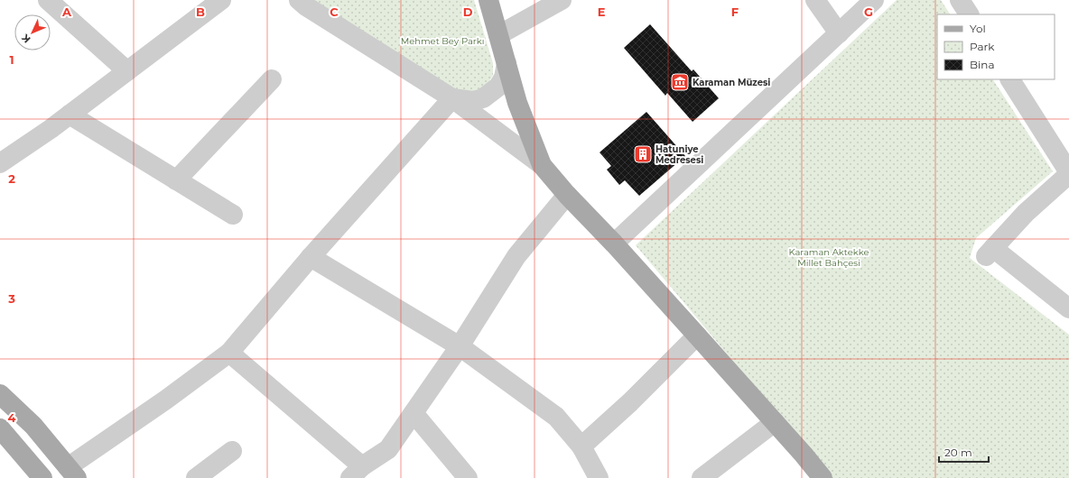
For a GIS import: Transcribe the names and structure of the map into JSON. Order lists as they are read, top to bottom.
{
  "parks": ["Mehmet Bey Parkı", "Karaman Aktekke Millet Bahçesi"],
  "places": {
    "museum": ["Karaman Müzesi"],
    "building": ["Hatuniye Medresesi"]
  },
  "legend": ["Yol", "Park", "Bina"],
  "scale_bar": "20 m",
  "north": "bottom left",
  "grid": {
    "columns": [
      "A",
      "B",
      "C",
      "D",
      "E",
      "F",
      "G"
    ],
    "rows": [
      "1",
      "2",
      "3",
      "4"
    ]
  }
}
